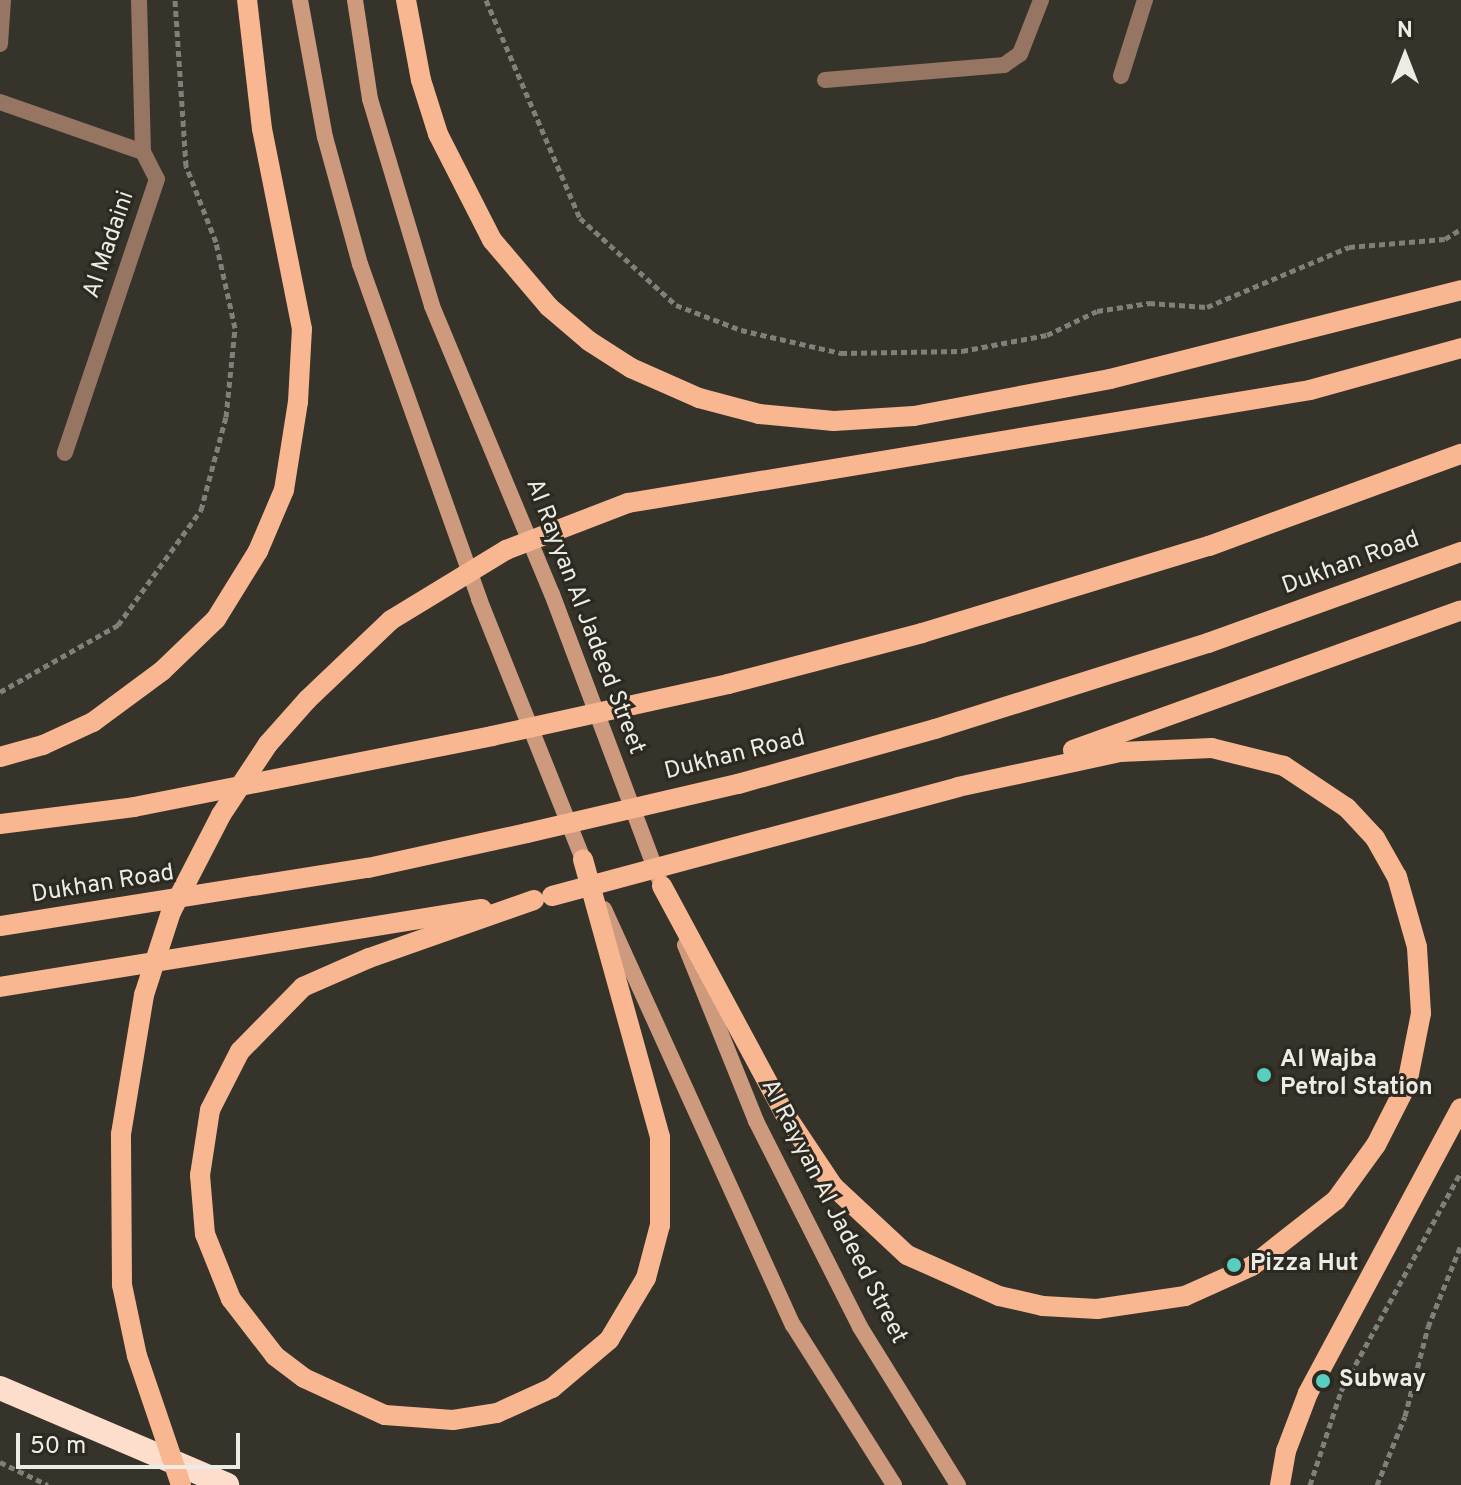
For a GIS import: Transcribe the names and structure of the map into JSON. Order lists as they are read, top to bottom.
{
  "streets": {
    "main road": ["Dukhan Road", "Al Rayyan Al Jadeed Street"],
    "street": ["Al Madaini"]
  },
  "places": ["Al Wajba Petrol Station", "Pizza Hut", "Subway"],
  "scale_bar": "50 m",
  "north": "top"
}
